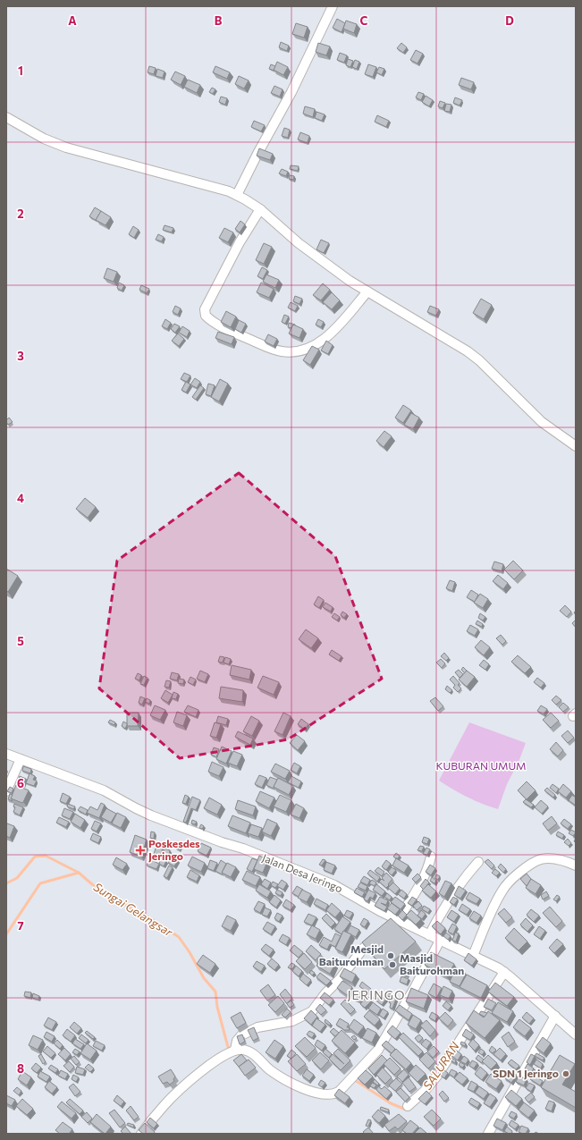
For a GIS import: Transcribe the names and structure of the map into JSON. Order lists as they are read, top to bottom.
{
  "streets": {
    "street": ["Jalan Desa Jeringo"]
  },
  "districts": ["JERINGO"],
  "water": ["Sungai Gelangsar", "SALURAN"],
  "parks": ["KUBURAN UMUM"],
  "places": {
    "health": ["Poskesdes Jeringo"],
    "other": ["Mesjid Baiturohman", "Masjid Baiturohman", "SDN 1 Jeringo"]
  },
  "grid": {
    "columns": [
      "A",
      "B",
      "C",
      "D"
    ],
    "rows": [
      "1",
      "2",
      "3",
      "4",
      "5",
      "6",
      "7",
      "8"
    ]
  }
}
